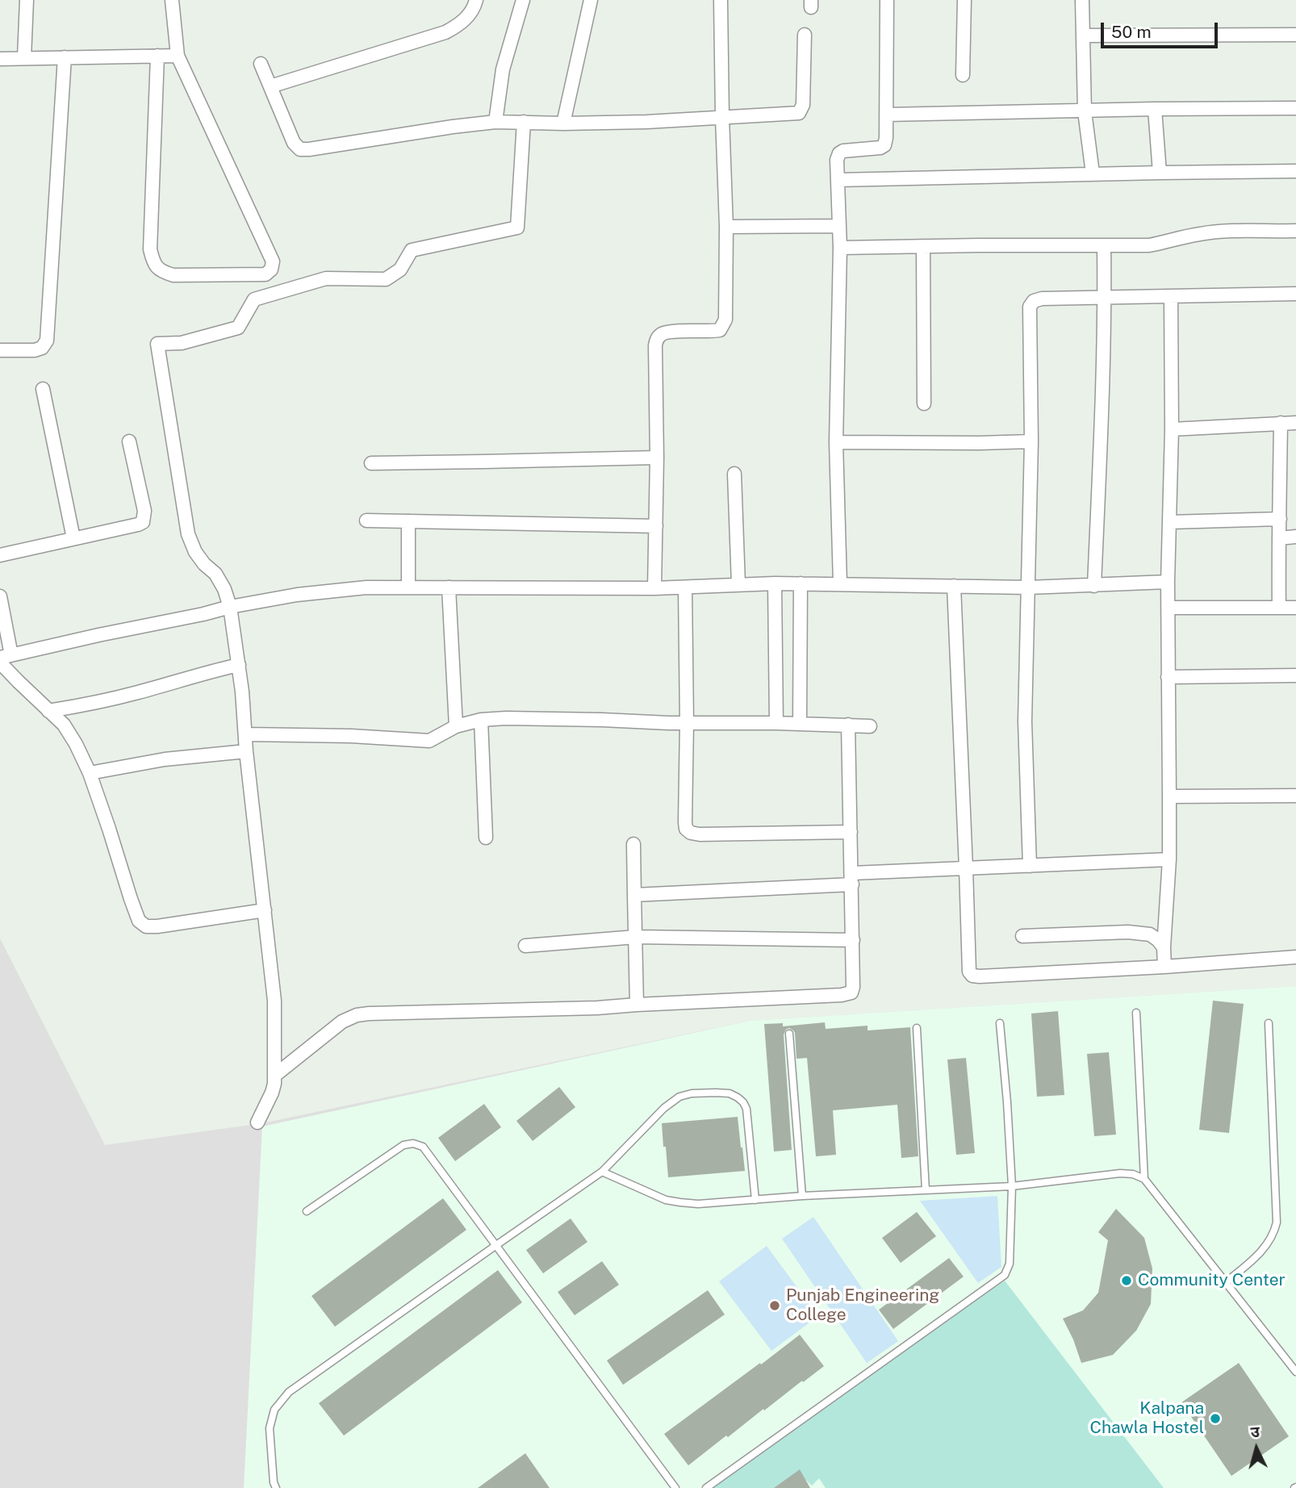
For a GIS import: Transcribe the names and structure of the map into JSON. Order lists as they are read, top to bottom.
{
  "places": ["Community Center", "Punjab Engineering College", "Kalpana Chawla Hostel"],
  "scale_bar": "50 m",
  "north": "top"
}
